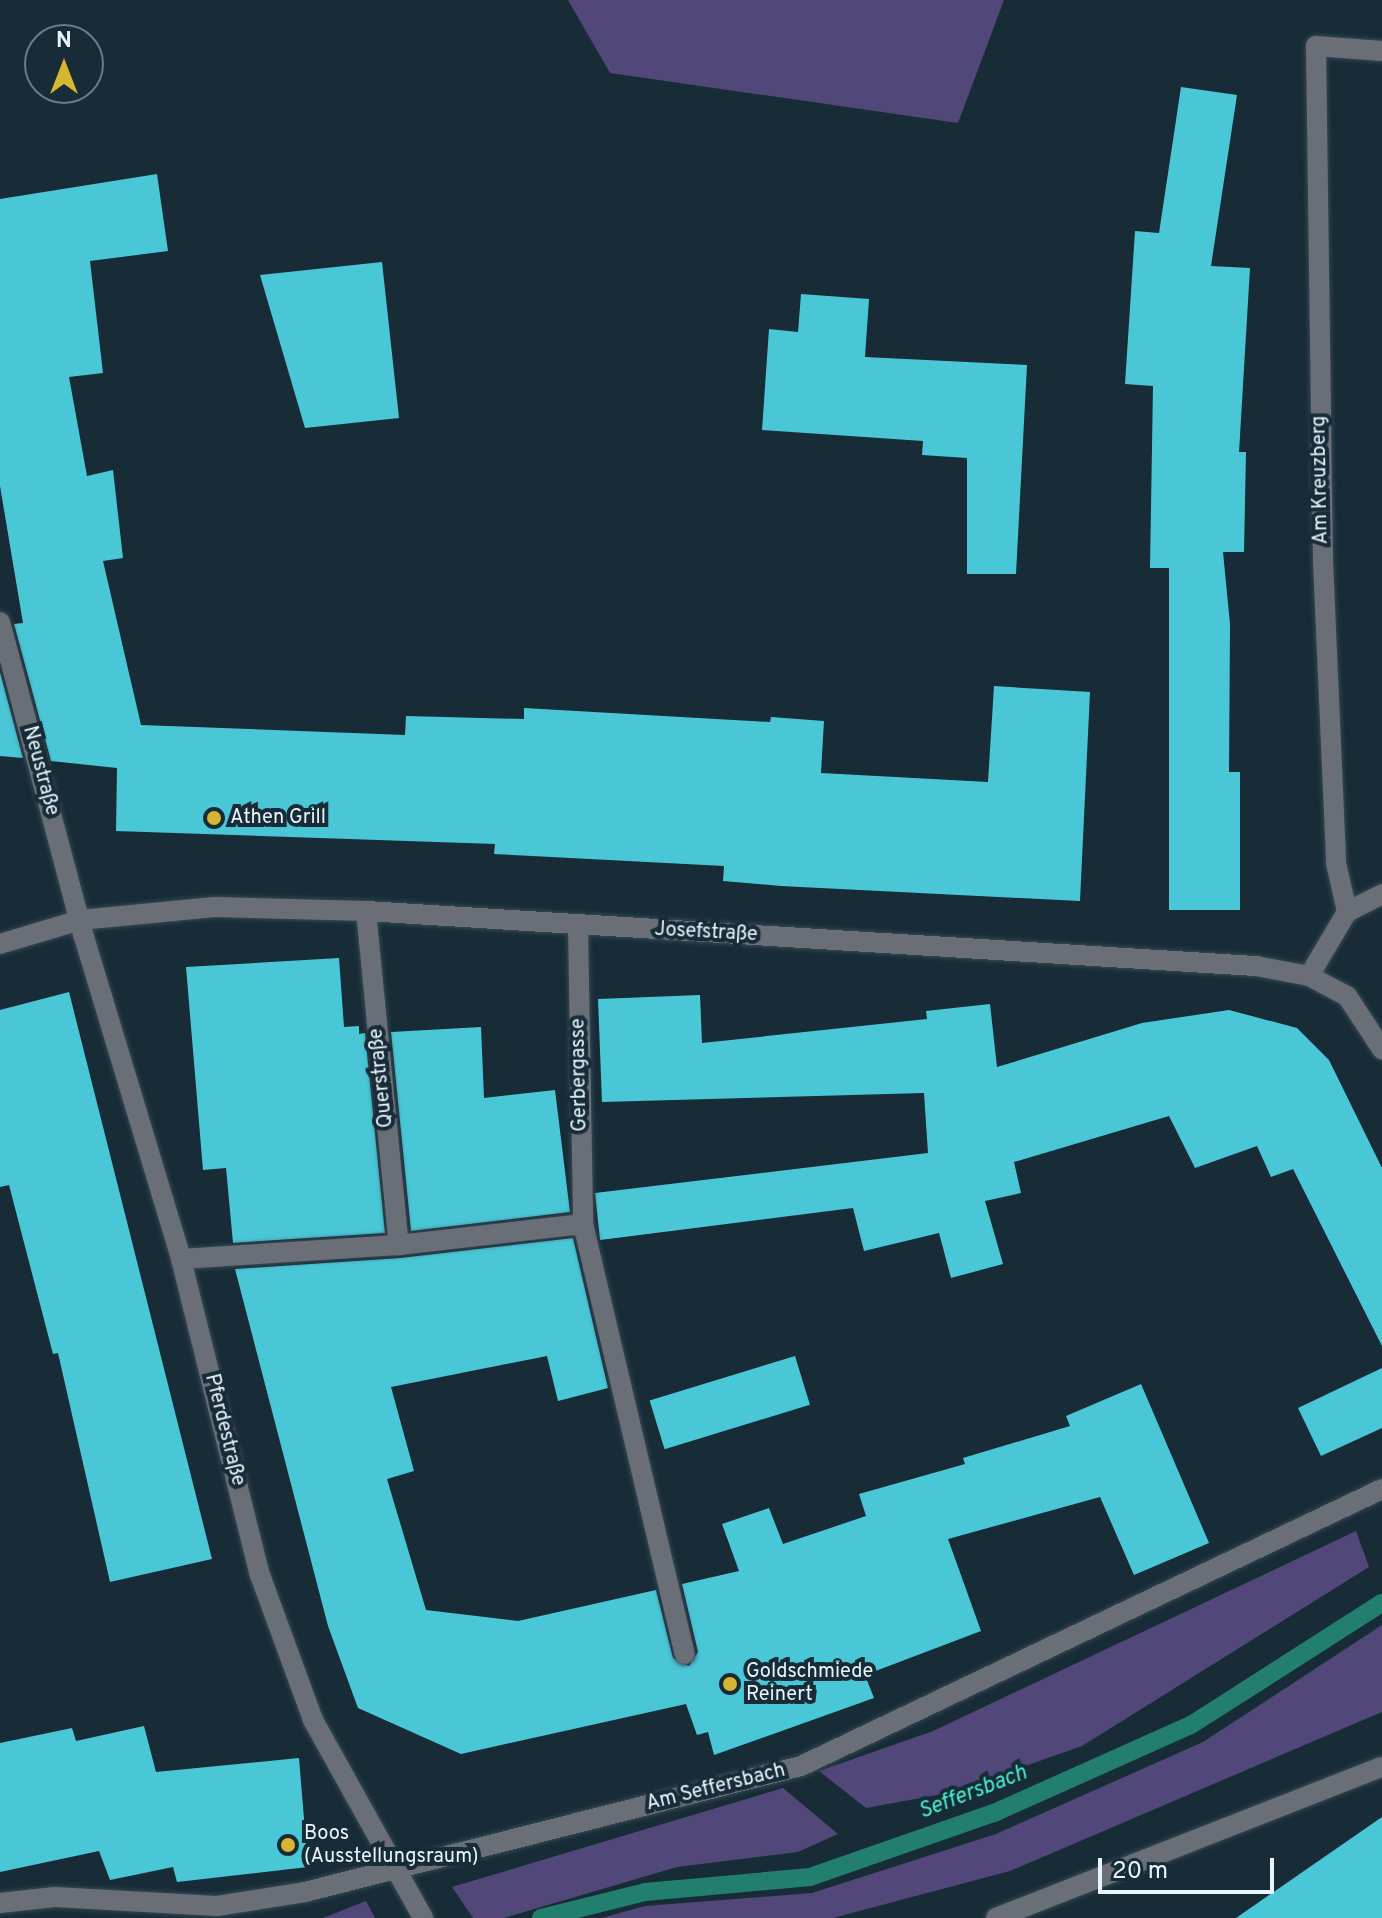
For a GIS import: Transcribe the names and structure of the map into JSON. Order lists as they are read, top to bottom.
{
  "streets": {
    "street": [
      "Am Kreuzberg",
      "Neustraße",
      "Josefstraße",
      "Gerbergasse",
      "Querstraße",
      "Pferdestraße",
      "Am Seffersbach"
    ]
  },
  "crossings": [
    ["Neustraße", "Josefstraße"],
    ["Neustraße", "Pferdestraße"],
    ["Josefstraße", "Gerbergasse"],
    ["Josefstraße", "Querstraße"],
    ["Josefstraße", "Pferdestraße"],
    ["Pferdestraße", "Am Seffersbach"]
  ],
  "water": ["Seffersbach"],
  "places": ["Athen Grill", "Goldschmiede Reinert", "Boos (Ausstellungsraum)"],
  "scale_bar": "20 m",
  "north": "top"
}
